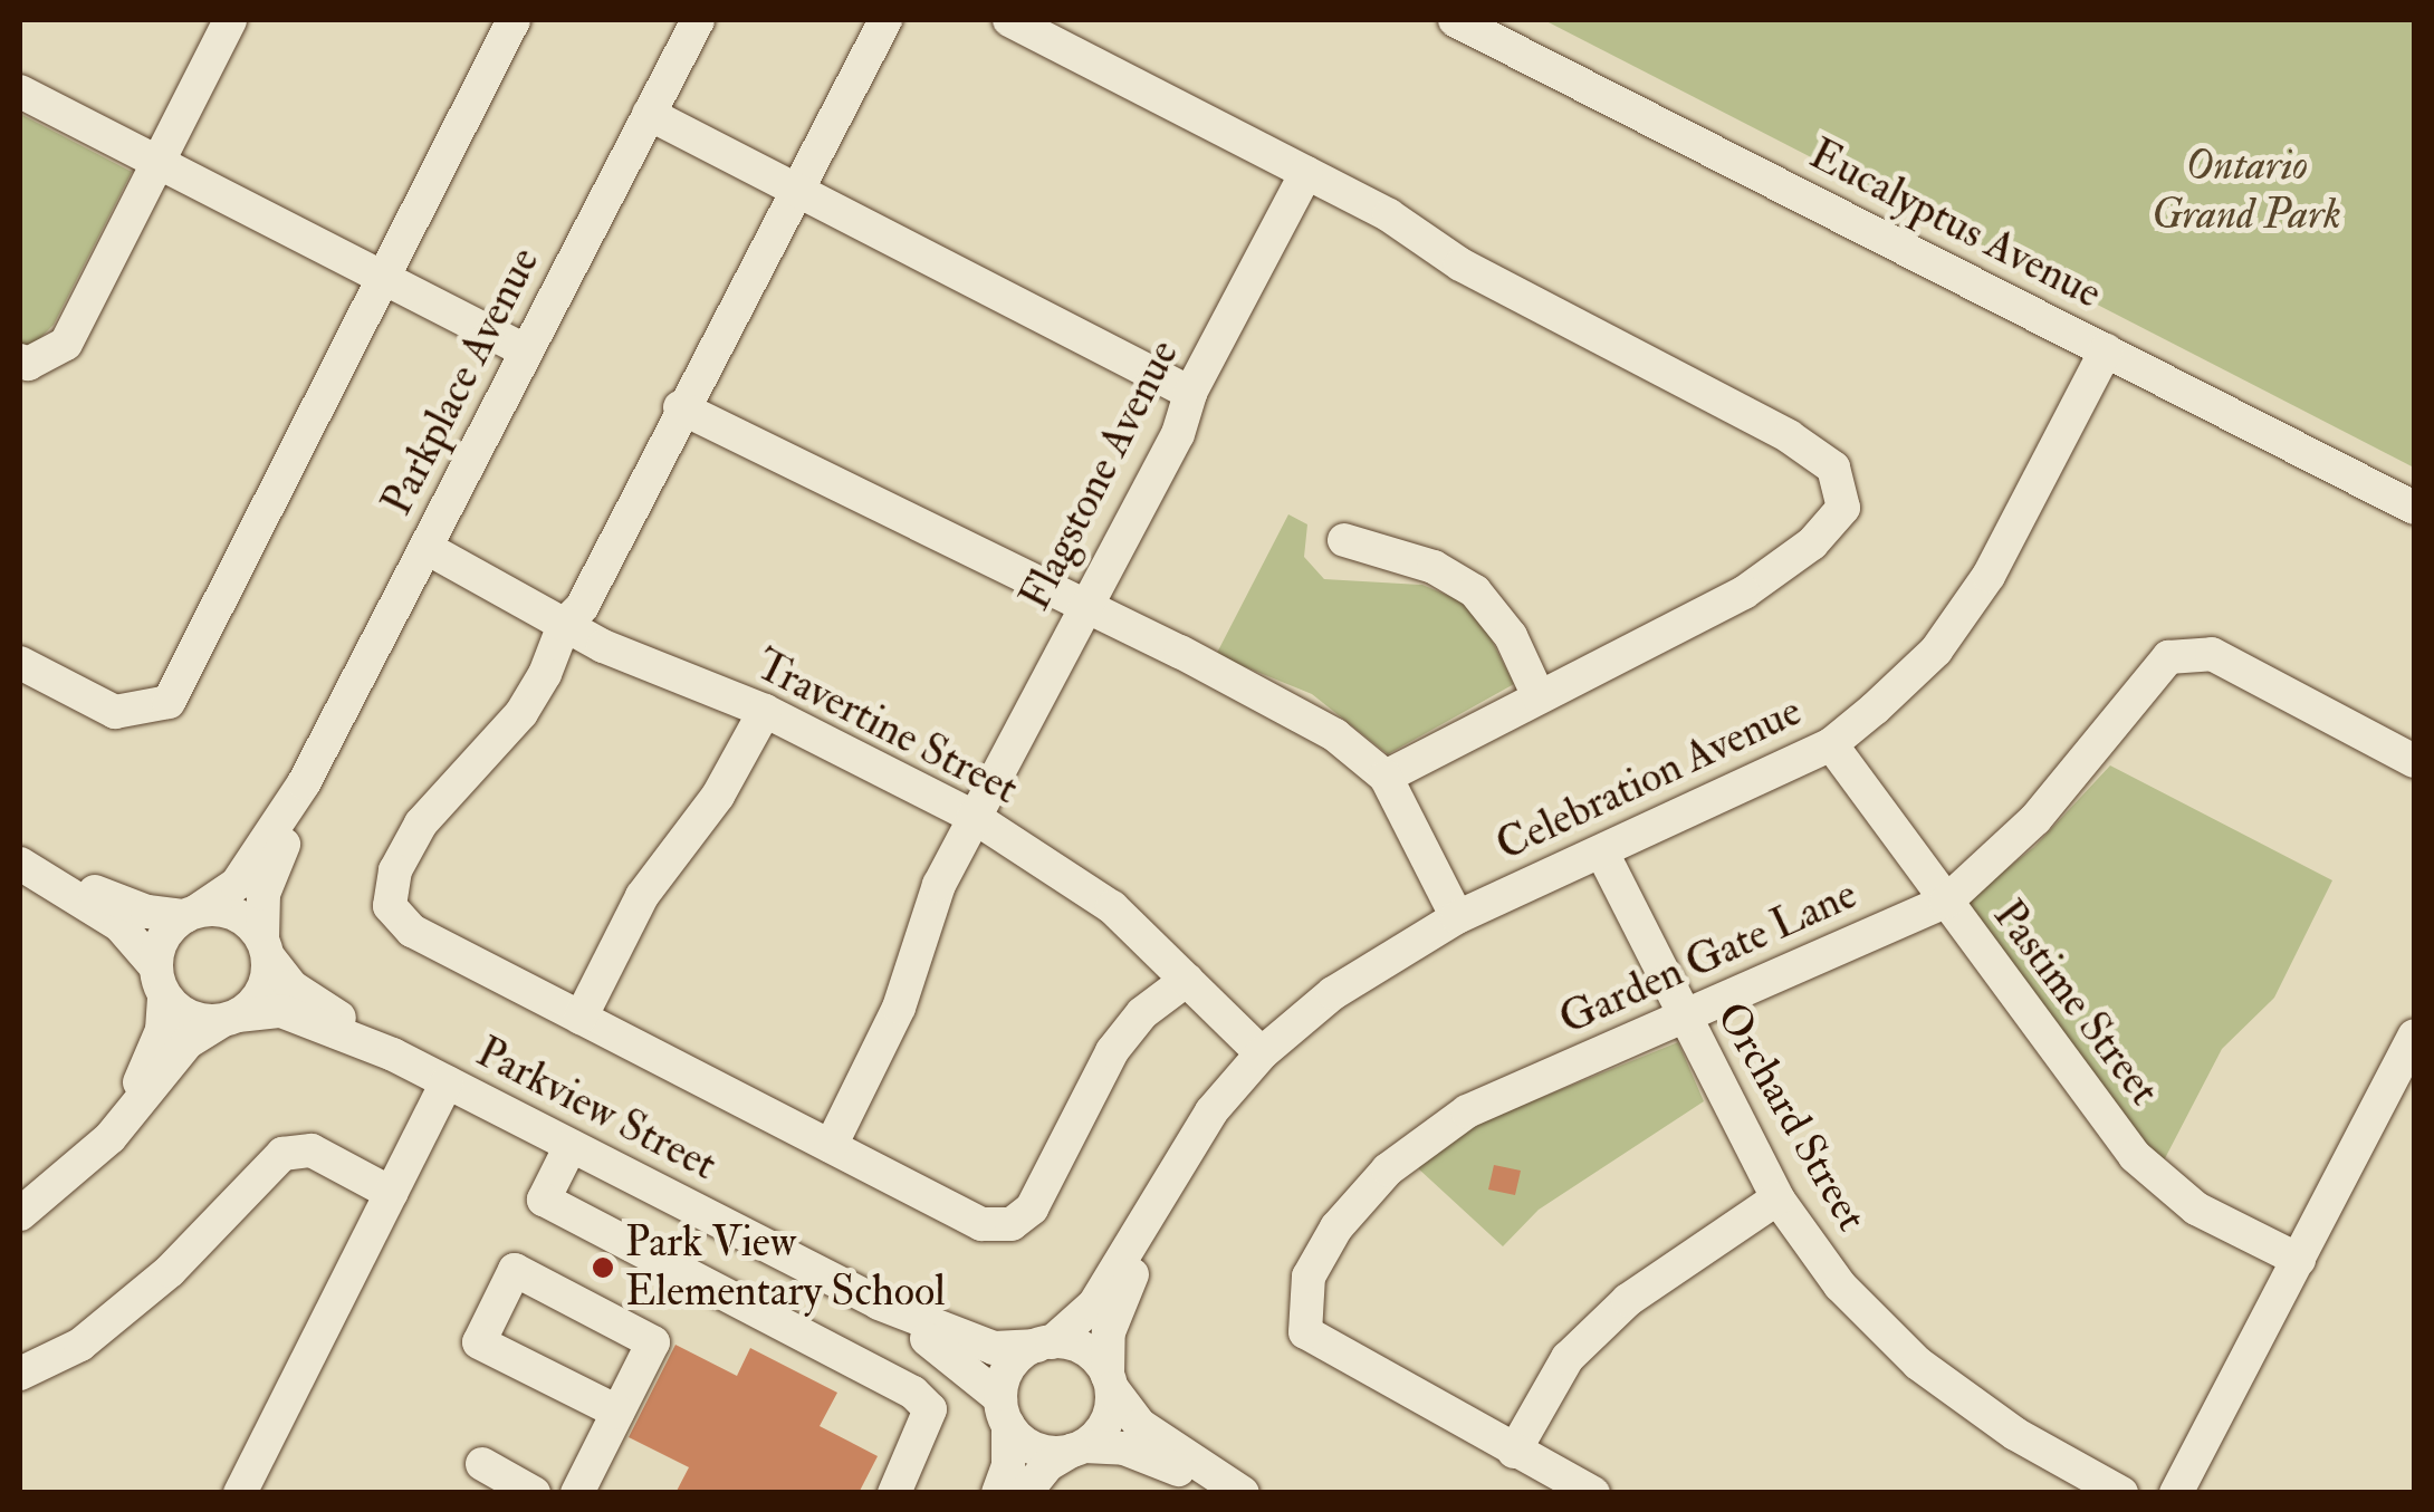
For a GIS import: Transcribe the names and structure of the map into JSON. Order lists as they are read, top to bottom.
{
  "streets": {
    "street": [
      "Eucalyptus Avenue",
      "Parkplace Avenue",
      "Flagstone Avenue",
      "Travertine Street",
      "Celebration Avenue",
      "Garden Gate Lane",
      "Pastime Street",
      "Parkview Street",
      "Orchard Street"
    ]
  },
  "crossings": [
    ["Eucalyptus Avenue", "Celebration Avenue"],
    ["Parkplace Avenue", "Travertine Street"],
    ["Flagstone Avenue", "Travertine Street"],
    ["Travertine Street", "Celebration Avenue"],
    ["Celebration Avenue", "Pastime Street"],
    ["Celebration Avenue", "Parkview Street"],
    ["Celebration Avenue", "Orchard Street"],
    ["Garden Gate Lane", "Pastime Street"],
    ["Garden Gate Lane", "Orchard Street"]
  ],
  "parks": ["Ontario Grand Park"],
  "places": ["Park View Elementary School"]
}
